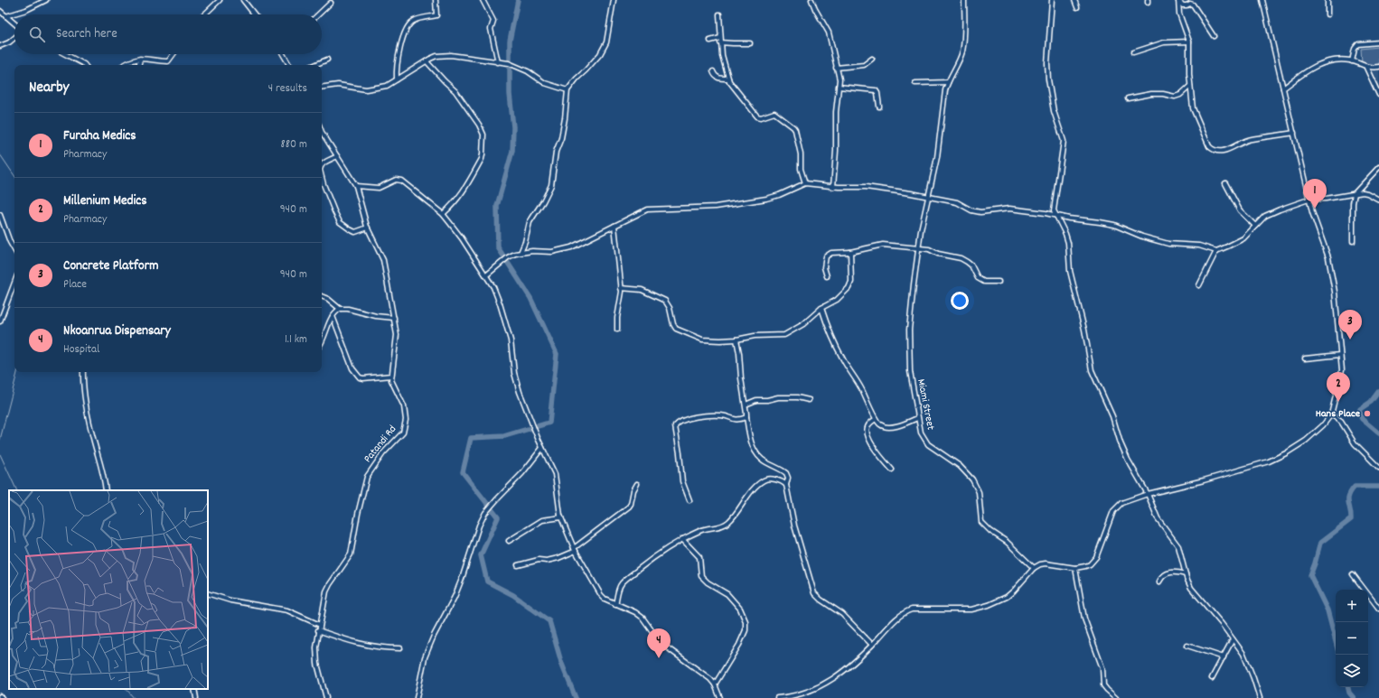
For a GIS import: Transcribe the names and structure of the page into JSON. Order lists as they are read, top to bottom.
{
  "streets": {
    "street": ["Miami Street", "Patandi Rd"]
  },
  "places": ["Hans Place"],
  "page": {
    "search": "Search here",
    "heading": ["Nearby", "4 results"],
    "list": [
      {
        "mark": "1",
        "name": "Furaha Medics",
        "note": "Pharmacy",
        "value": "880 m"
      },
      {
        "mark": "2",
        "name": "Millenium Medics",
        "note": "Pharmacy",
        "value": "940 m"
      },
      {
        "mark": "3",
        "name": "Concrete Platform",
        "note": "Place",
        "value": "940 m"
      },
      {
        "mark": "4",
        "name": "Nkoanrua Dispensary",
        "note": "Hospital",
        "value": "1.1 km"
      }
    ],
    "pins": [
      "1",
      "3",
      "2",
      "4"
    ],
    "map_buttons": ["+", "−"]
  }
}
